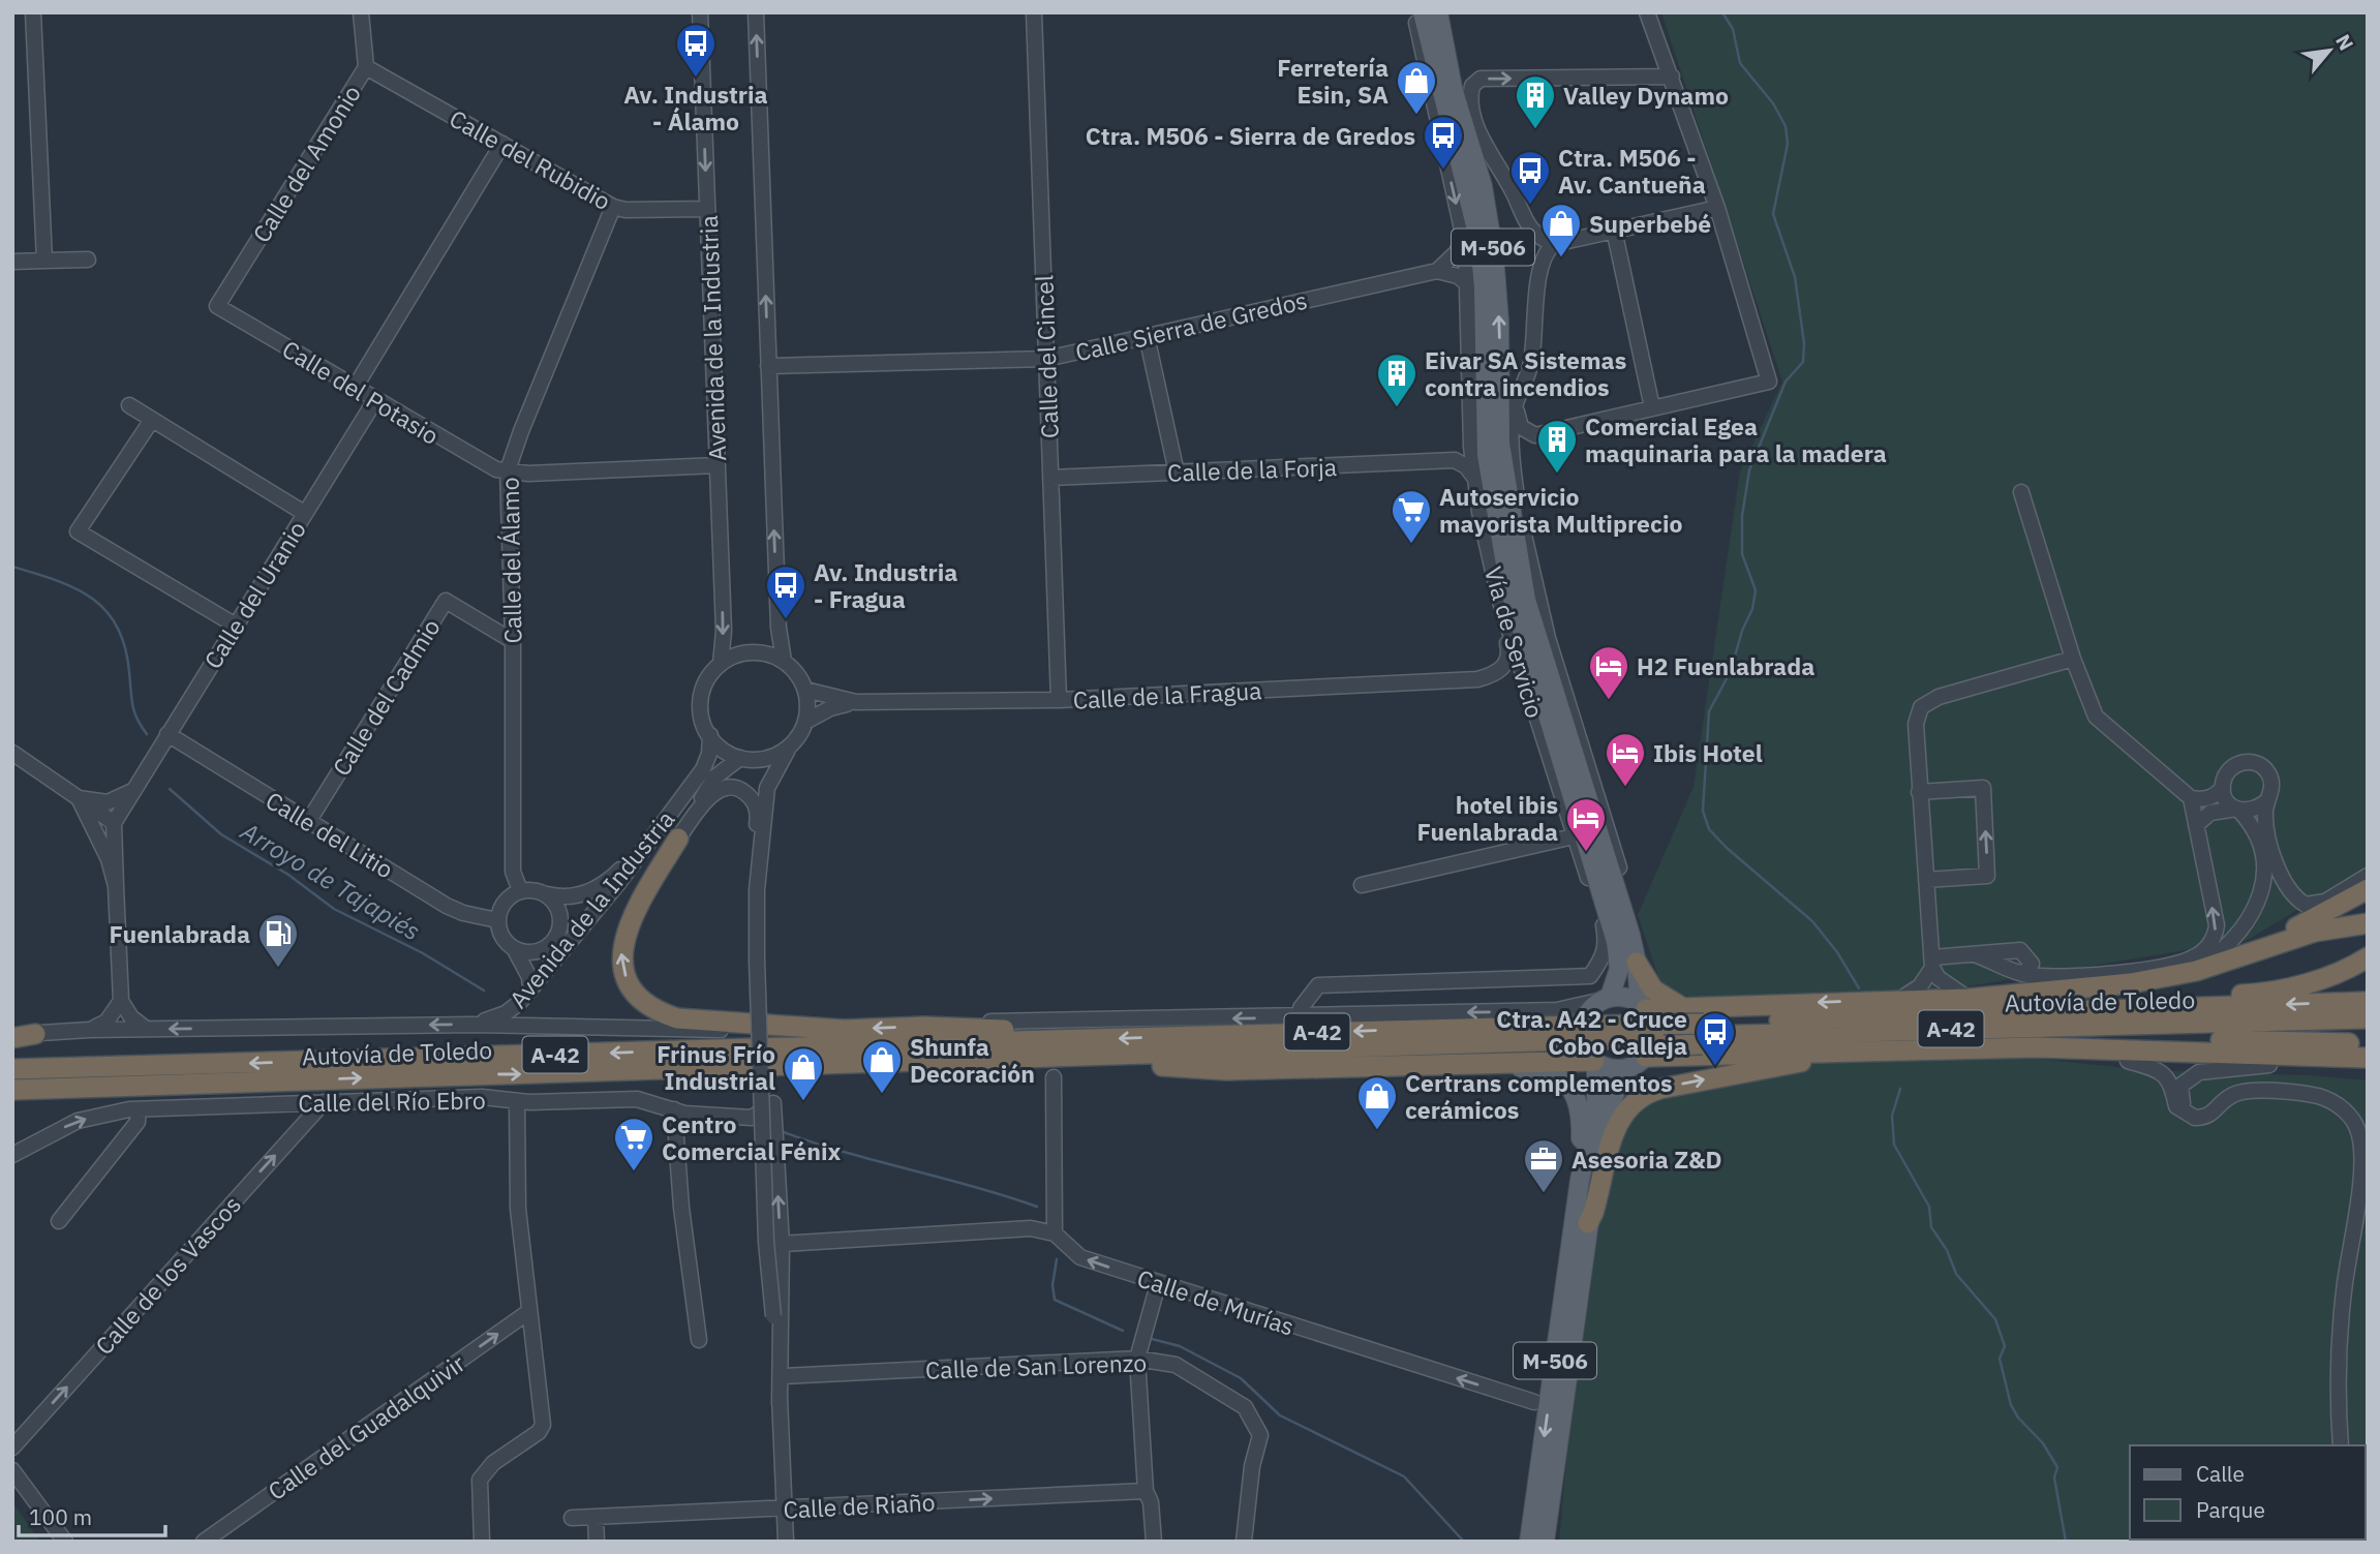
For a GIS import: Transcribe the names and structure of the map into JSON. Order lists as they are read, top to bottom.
{
  "streets": {
    "highway": ["Autovía de Toledo", "A-42"],
    "main road": ["M-506"],
    "street": [
      "Calle del Rubidio",
      "Calle del Amonio",
      "Calle Sierra de Gredos",
      "Avenida de la Industria",
      "Calle del Cincel",
      "Calle del Potasio",
      "Calle de la Forja",
      "Calle del Álamo",
      "Calle del Uranio",
      "Vía de Servicio",
      "Calle de la Fragua",
      "Calle del Cadmio",
      "Calle del Litio",
      "Calle del Río Ebro",
      "Calle de los Vascos",
      "Calle de Murías",
      "Calle de San Lorenzo",
      "Calle del Guadalquivir",
      "Calle de Riaño"
    ]
  },
  "crossings": [
    ["Calle del Rubidio", "Calle del Amonio"],
    ["Calle del Rubidio", "Avenida de la Industria"],
    ["Calle del Rubidio", "Calle del Álamo"],
    ["Calle del Amonio", "Calle del Potasio"],
    ["M-506", "Vía de Servicio"],
    ["Calle Sierra de Gredos", "Calle del Cincel"],
    ["Avenida de la Industria", "Calle del Potasio"],
    ["Avenida de la Industria", "Calle de la Fragua"],
    ["Calle del Cincel", "Calle de la Forja"],
    ["Calle del Cincel", "Calle de la Fragua"],
    ["Calle del Potasio", "Calle del Álamo"],
    ["Calle del Potasio", "Calle del Uranio"],
    ["Calle del Álamo", "Calle del Cadmio"],
    ["Calle del Álamo", "Calle del Litio"],
    ["Calle del Uranio", "Calle del Litio"],
    ["Vía de Servicio", "Calle de la Fragua"],
    ["Calle del Cadmio", "Calle del Litio"],
    ["Autovía de Toledo", "A-42"],
    ["Calle del Río Ebro", "Calle de los Vascos"]
  ],
  "one_way": [
    "Calle de los Vascos",
    "Calle de Murías",
    "Calle del Guadalquivir",
    "Calle de Riaño"
  ],
  "water": ["Arroyo de Tajapiés"],
  "places": {
    "bus stop": [
      "Av. Industria - Álamo",
      "Ctra. M506 - Sierra de Gredos",
      "Ctra. M506 - Av. Cantueña",
      "Av. Industria - Fragua",
      "Ctra. A42 - Cruce Cobo Calleja"
    ],
    "shop": [
      "Ferretería Esin, SA",
      "Superbebé",
      "Shunfa Decoración",
      "Frinus Frío Industrial",
      "Certrans complementos cerámicos"
    ],
    "building": ["Valley Dynamo", "Eivar SA Sistemas contra incendios", "Comercial Egea maquinaria para la madera"],
    "supermarket": ["Autoservicio mayorista Multiprecio", "Centro Comercial Fénix"],
    "hotel": ["H2 Fuenlabrada", "Ibis Hotel", "hotel ibis Fuenlabrada"],
    "fuel station": ["Fuenlabrada"],
    "office": ["Asesoria Z&D"]
  },
  "legend": ["Calle", "Parque"],
  "scale_bar": "100 m",
  "north": "top right"
}
